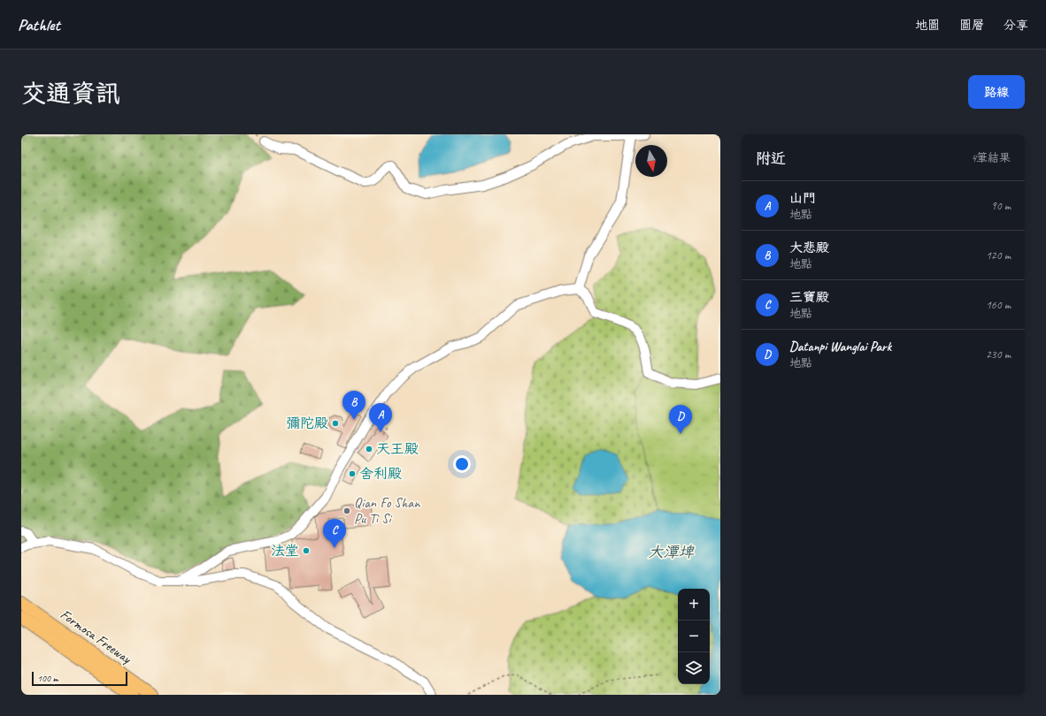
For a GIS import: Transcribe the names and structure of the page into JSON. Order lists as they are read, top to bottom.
{
  "streets": {
    "highway": ["Formosa Freeway"]
  },
  "water": ["大潭埤"],
  "places": [
    "彌陀殿",
    "天王殿",
    "舍利殿",
    "Qian Fo Shan Pu Ti Si",
    "法堂"
  ],
  "scale_bar": "100 m",
  "north": "bottom",
  "page": {
    "header": "Pathlet",
    "nav": ["地圖", "圖層", "分享"],
    "buttons": "路線",
    "title": "交通資訊",
    "heading": ["附近", "4筆結果"],
    "list": [
      {
        "mark": "A",
        "name": "山門",
        "note": "地點",
        "value": "90 m"
      },
      {
        "mark": "B",
        "name": "大悲殿",
        "note": "地點",
        "value": "120 m"
      },
      {
        "mark": "C",
        "name": "三寶殿",
        "note": "地點",
        "value": "160 m"
      },
      {
        "mark": "D",
        "name": "Datanpi Wanglai Park",
        "note": "地點",
        "value": "230 m"
      }
    ],
    "pins": [
      "B",
      "A",
      "D",
      "C"
    ],
    "map_buttons": ["+", "−"],
    "scale": "100 m"
  }
}
